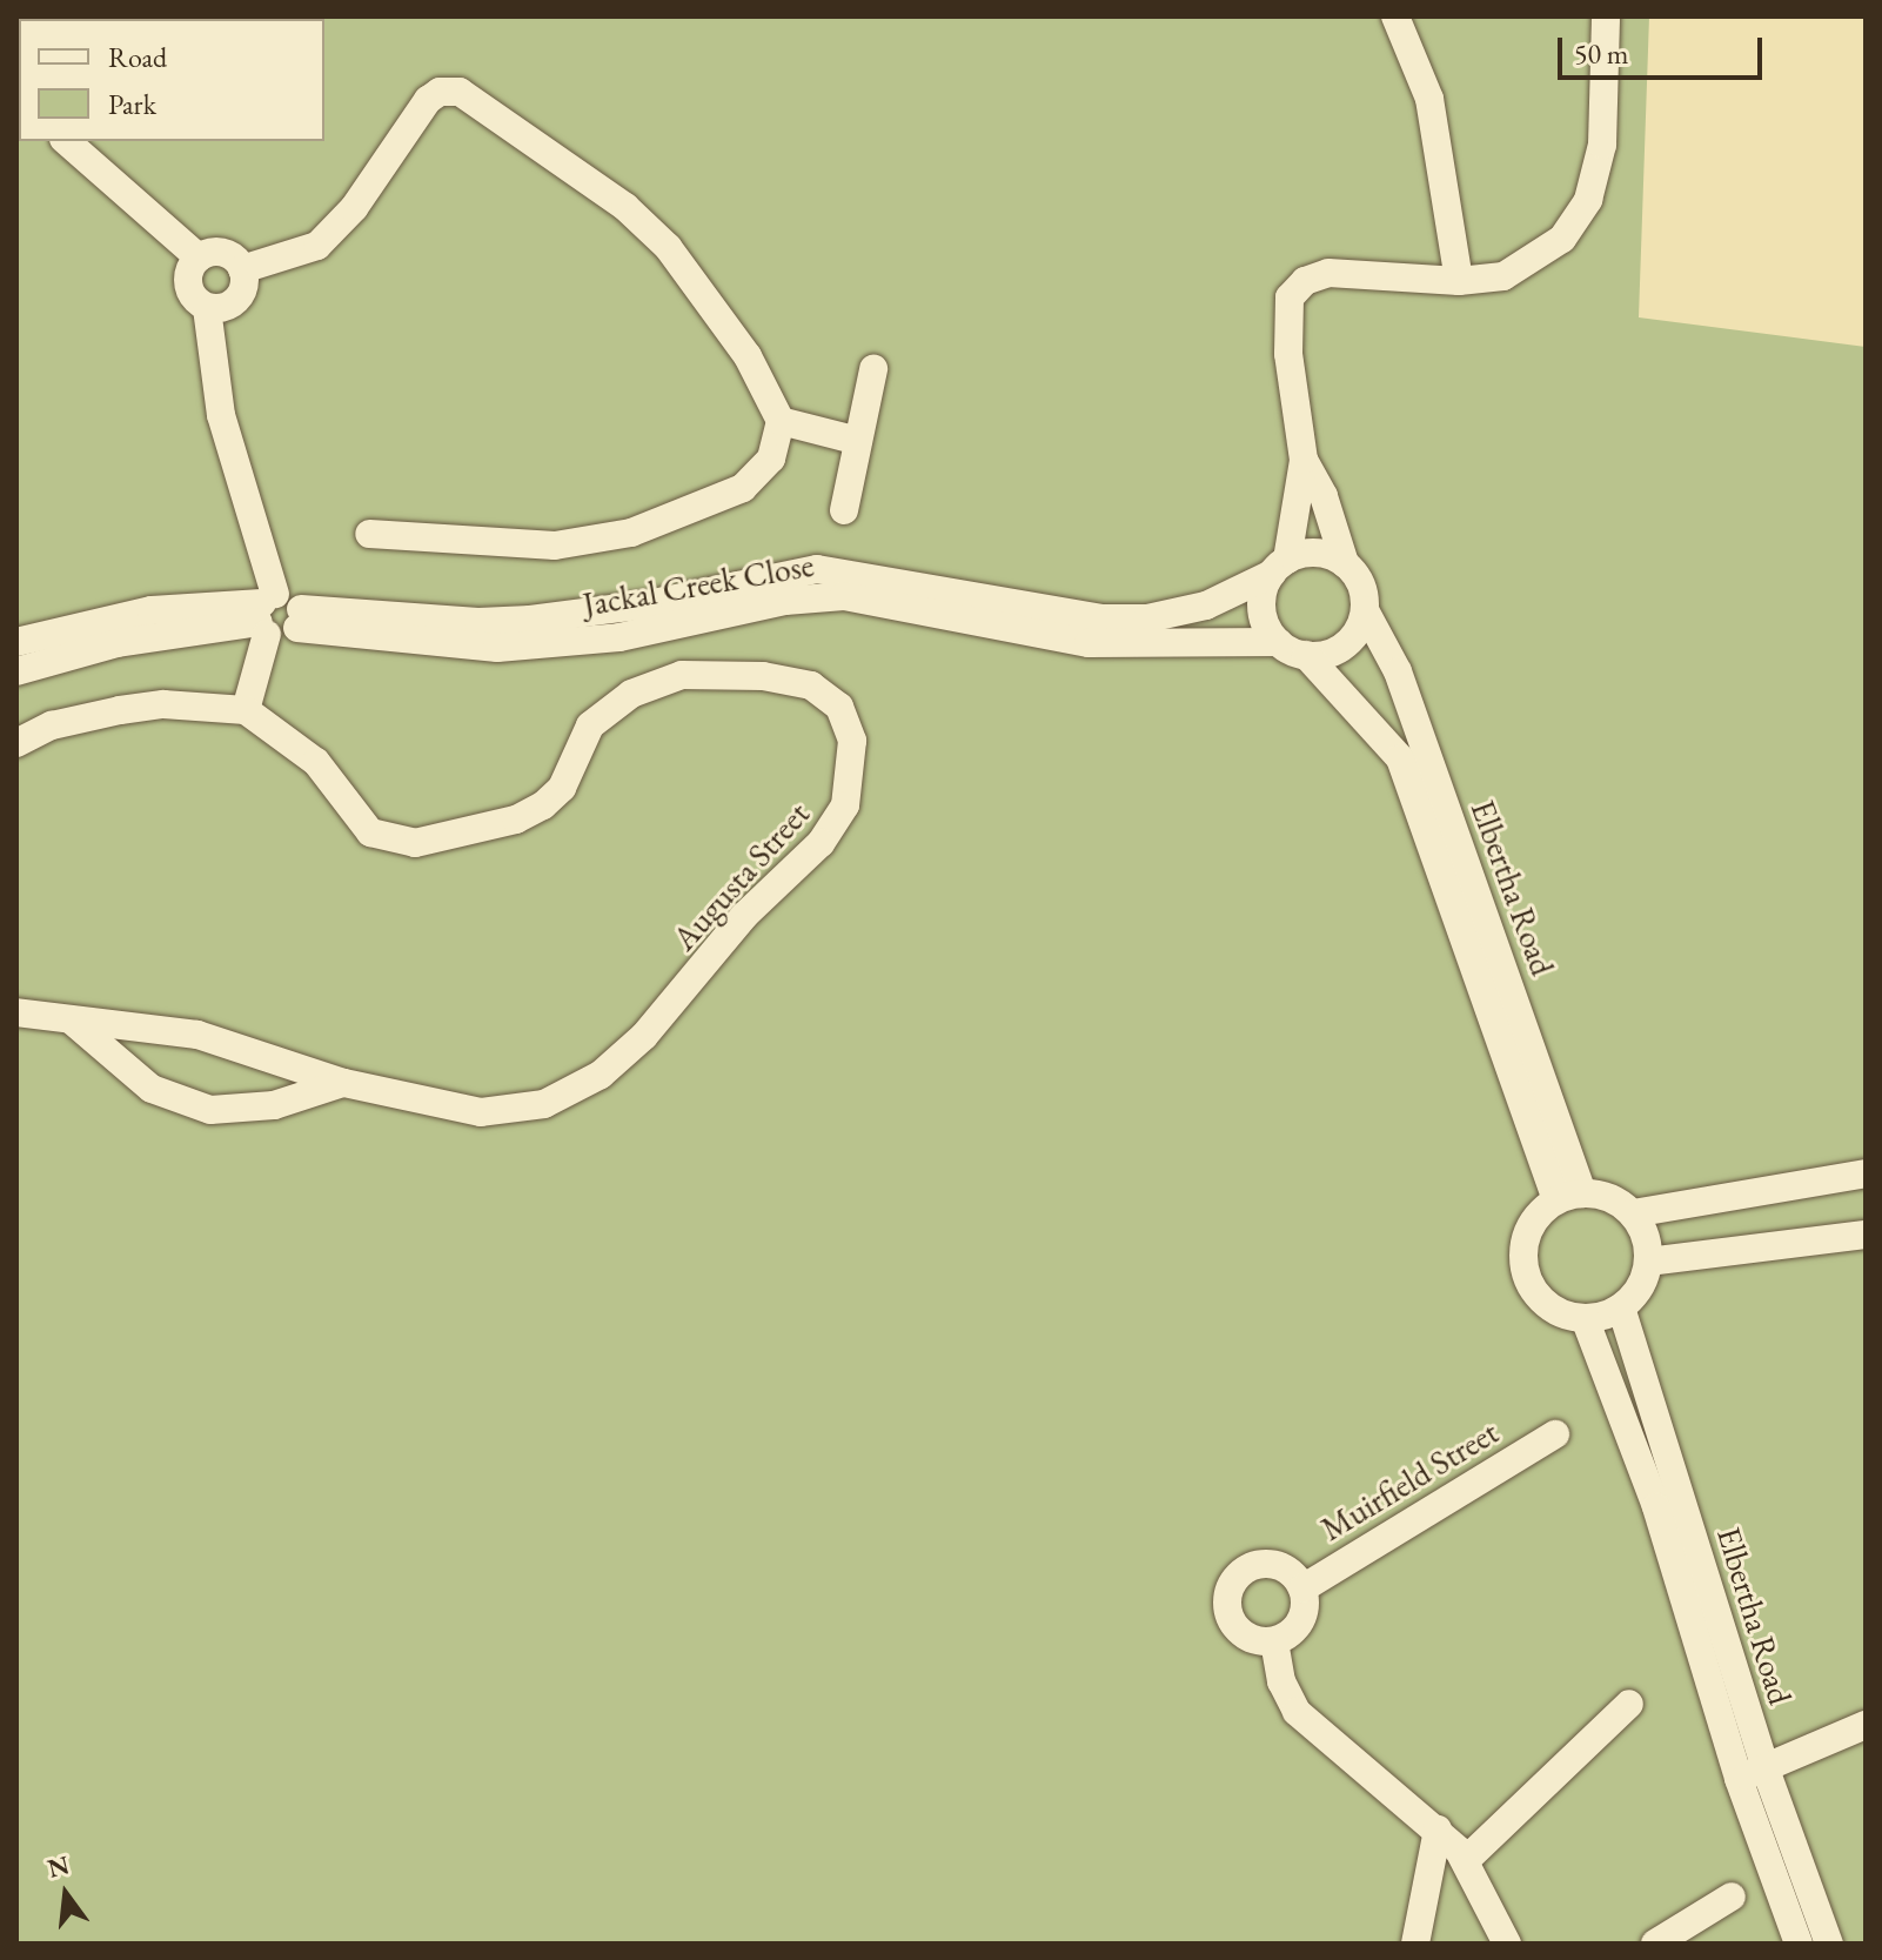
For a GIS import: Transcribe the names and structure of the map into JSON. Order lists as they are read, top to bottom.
{
  "streets": {
    "street": [
      "Jackal Creek Close",
      "Augusta Street",
      "Elbertha Road",
      "Muirfield Street"
    ]
  },
  "crossings": [
    ["Jackal Creek Close", "Elbertha Road"]
  ],
  "legend": ["Road", "Park"],
  "scale_bar": "50 m",
  "north": "top"
}
